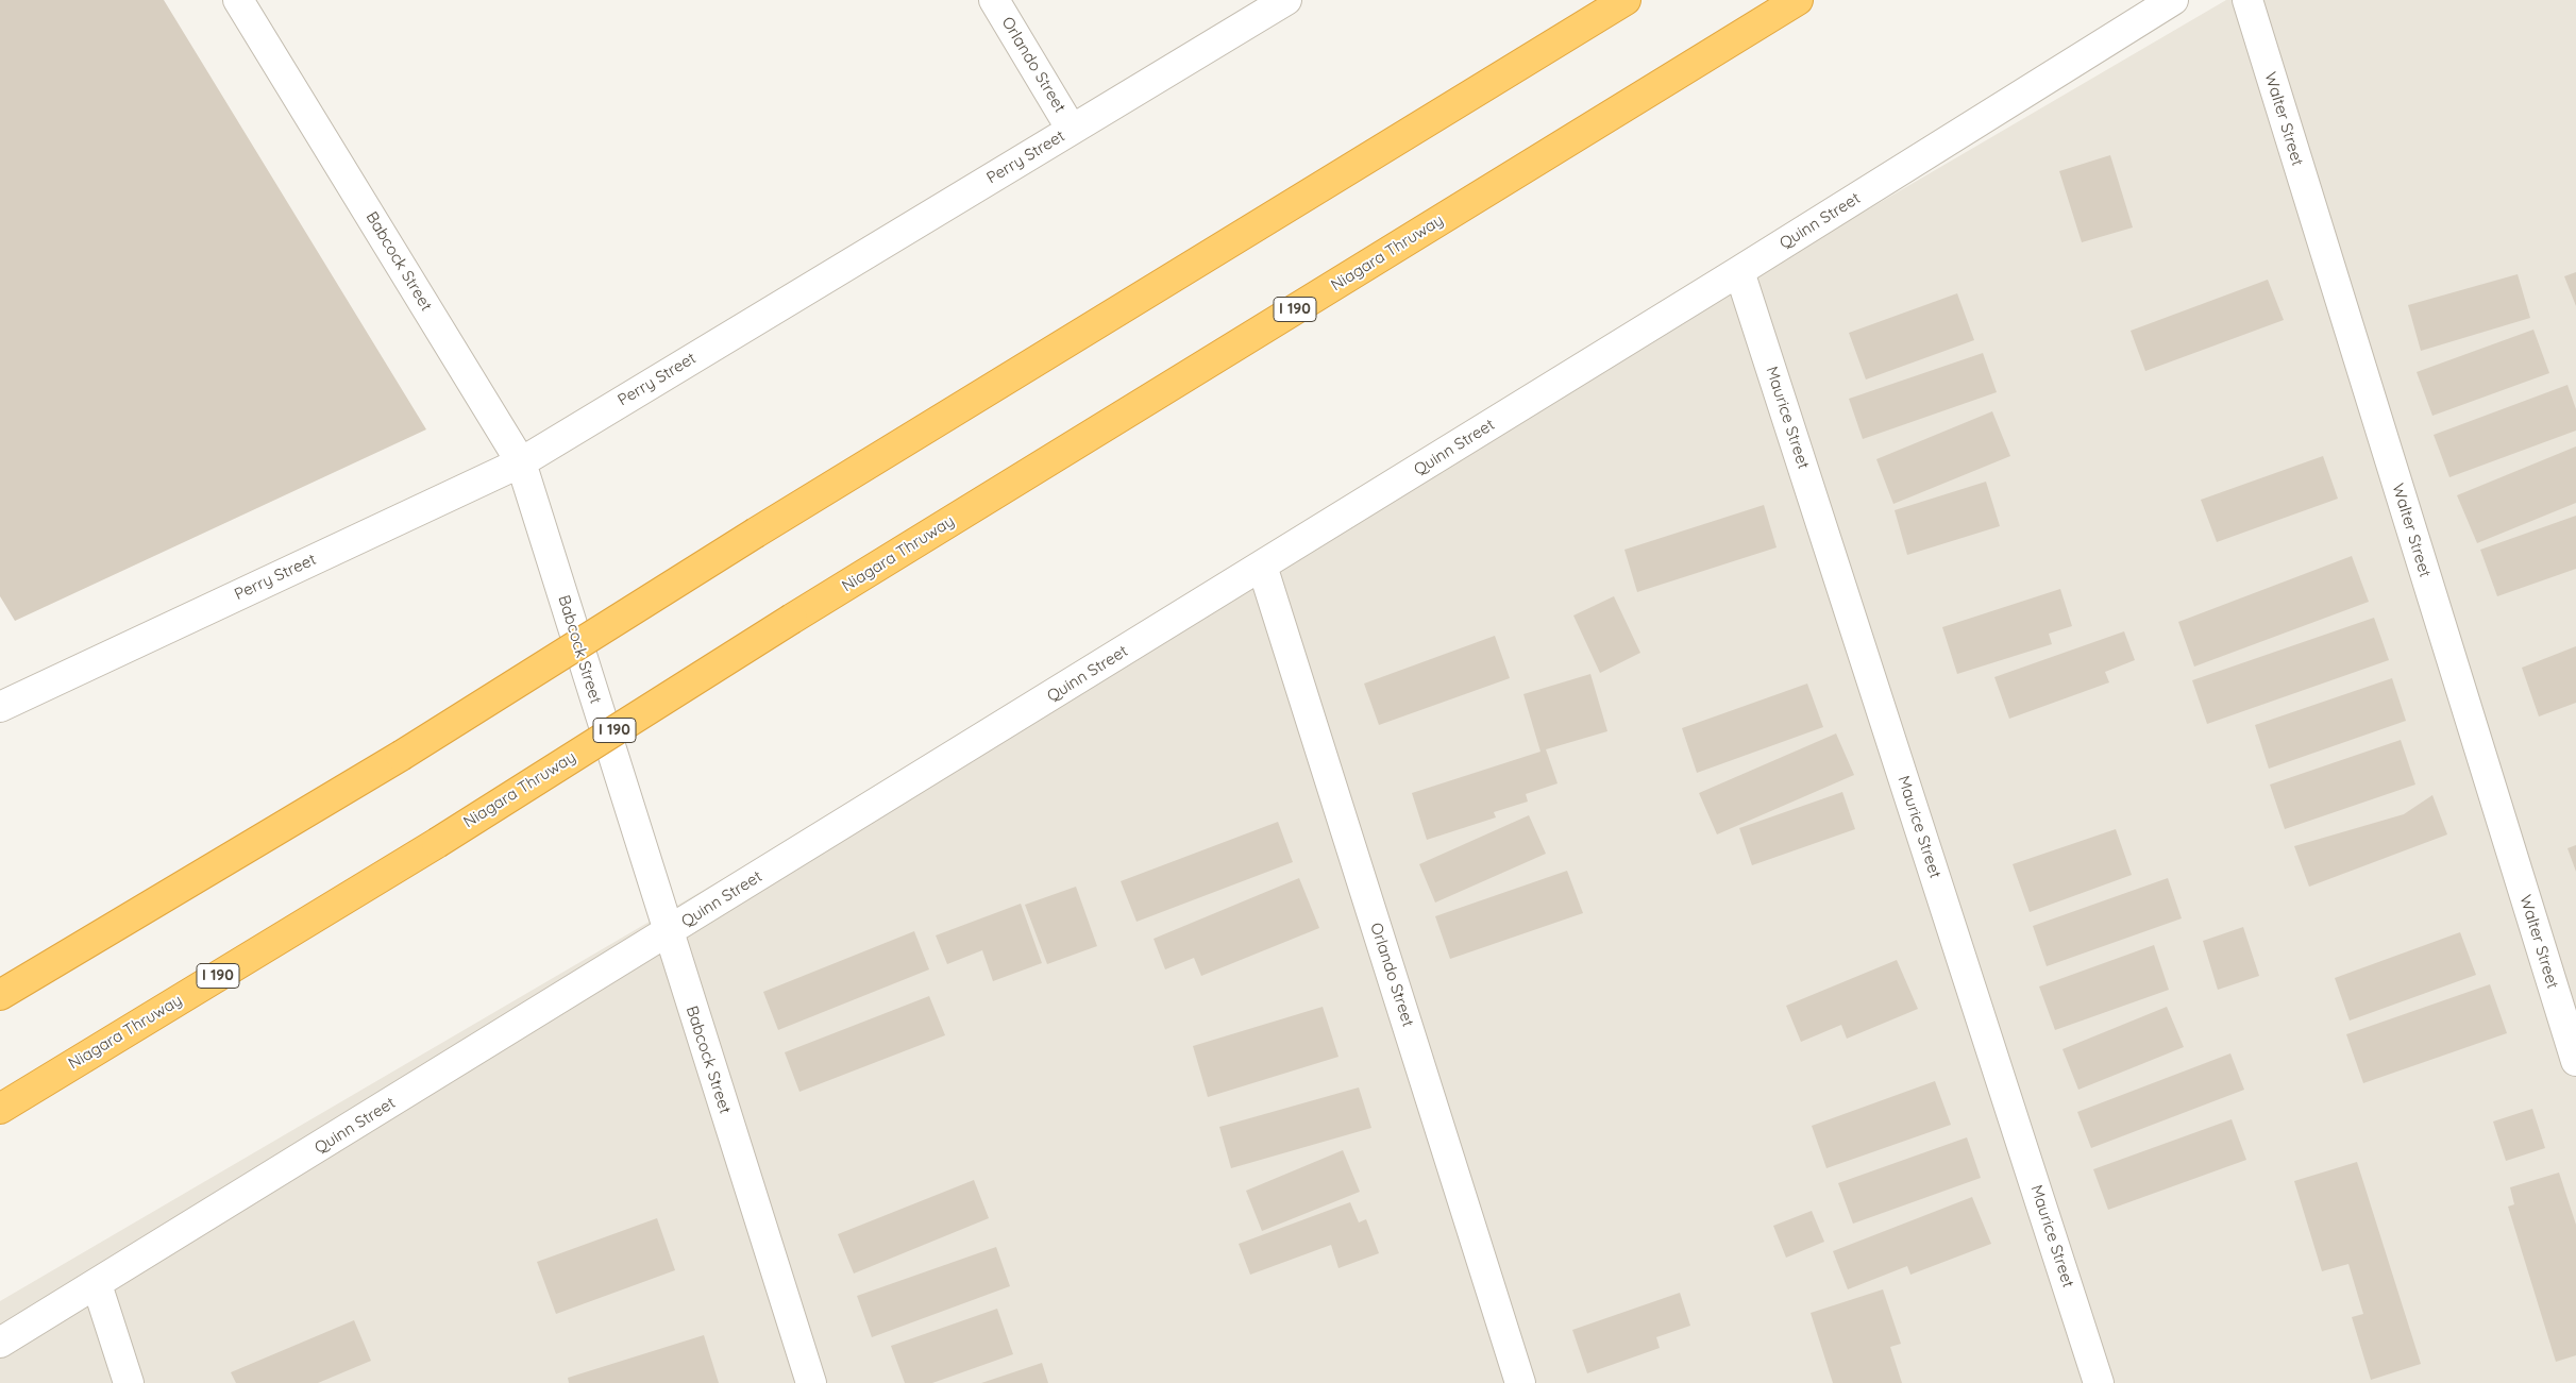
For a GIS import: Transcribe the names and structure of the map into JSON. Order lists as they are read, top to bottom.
{
  "streets": {
    "highway": ["Niagara Thruway", "I 190"],
    "street": [
      "Orlando Street",
      "Walter Street",
      "Perry Street",
      "Quinn Street",
      "Babcock Street",
      "Maurice Street"
    ]
  },
  "crossings": [
    ["Orlando Street", "Perry Street"],
    ["Orlando Street", "Quinn Street"],
    ["Perry Street", "Babcock Street"],
    ["Quinn Street", "Babcock Street"],
    ["Quinn Street", "Maurice Street"]
  ]
}
